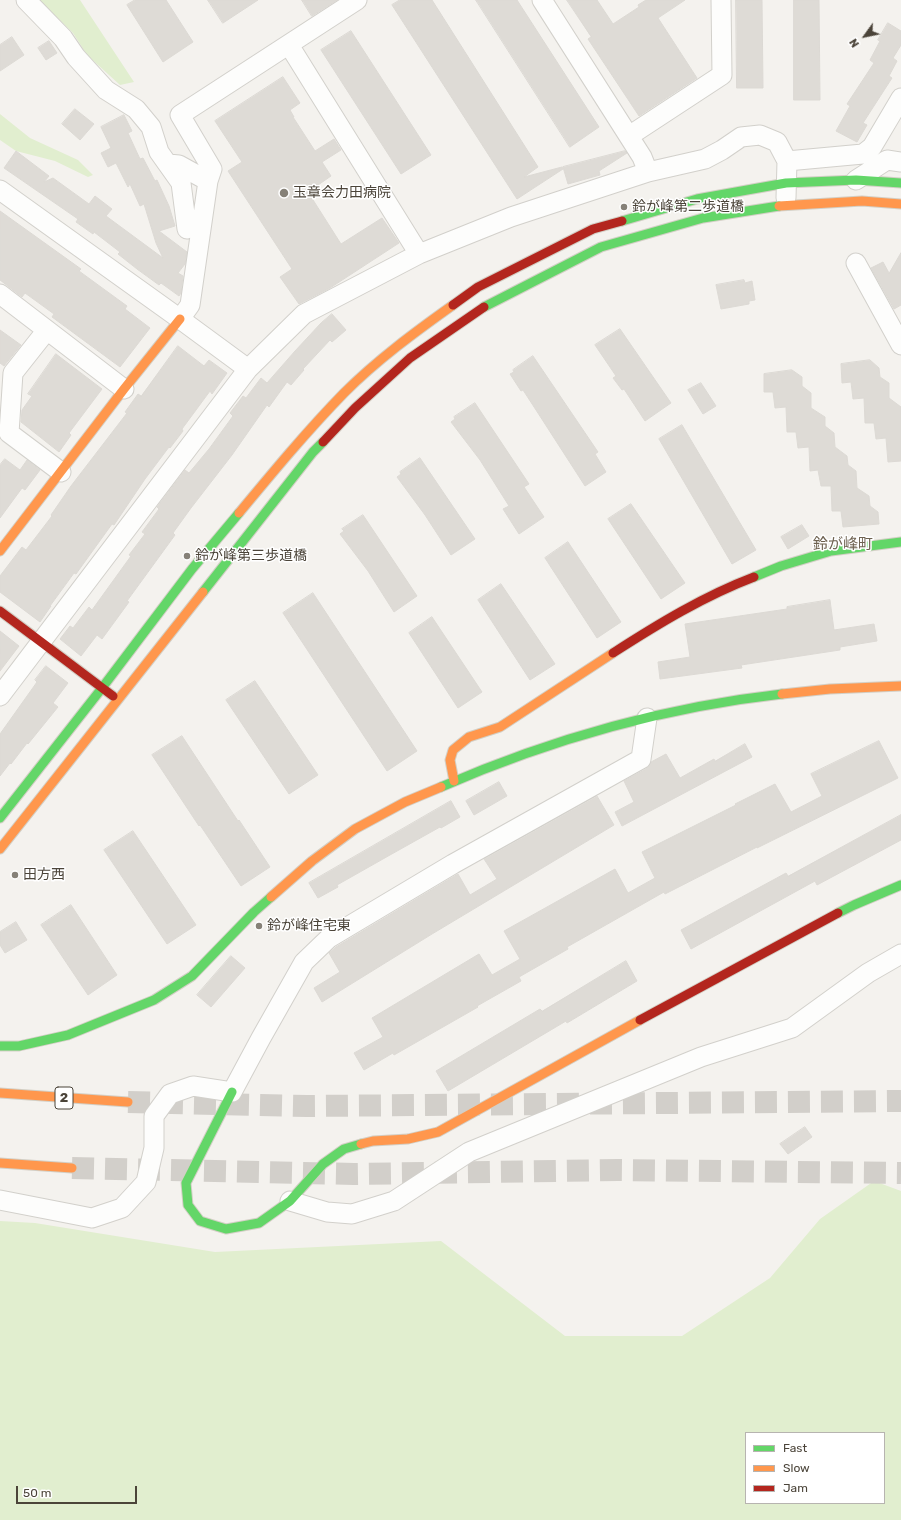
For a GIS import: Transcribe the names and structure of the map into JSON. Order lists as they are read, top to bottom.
{
  "streets": {
    "main road": ["2"]
  },
  "districts": ["鈴が峰町"],
  "places": [
    "玉章会力田病院",
    "鈴が峰第二歩道橋",
    "鈴が峰第三歩道橋",
    "田方西",
    "鈴が峰住宅東"
  ],
  "legend": ["Fast", "Slow", "Jam"],
  "scale_bar": "50 m",
  "north": "bottom left"
}
